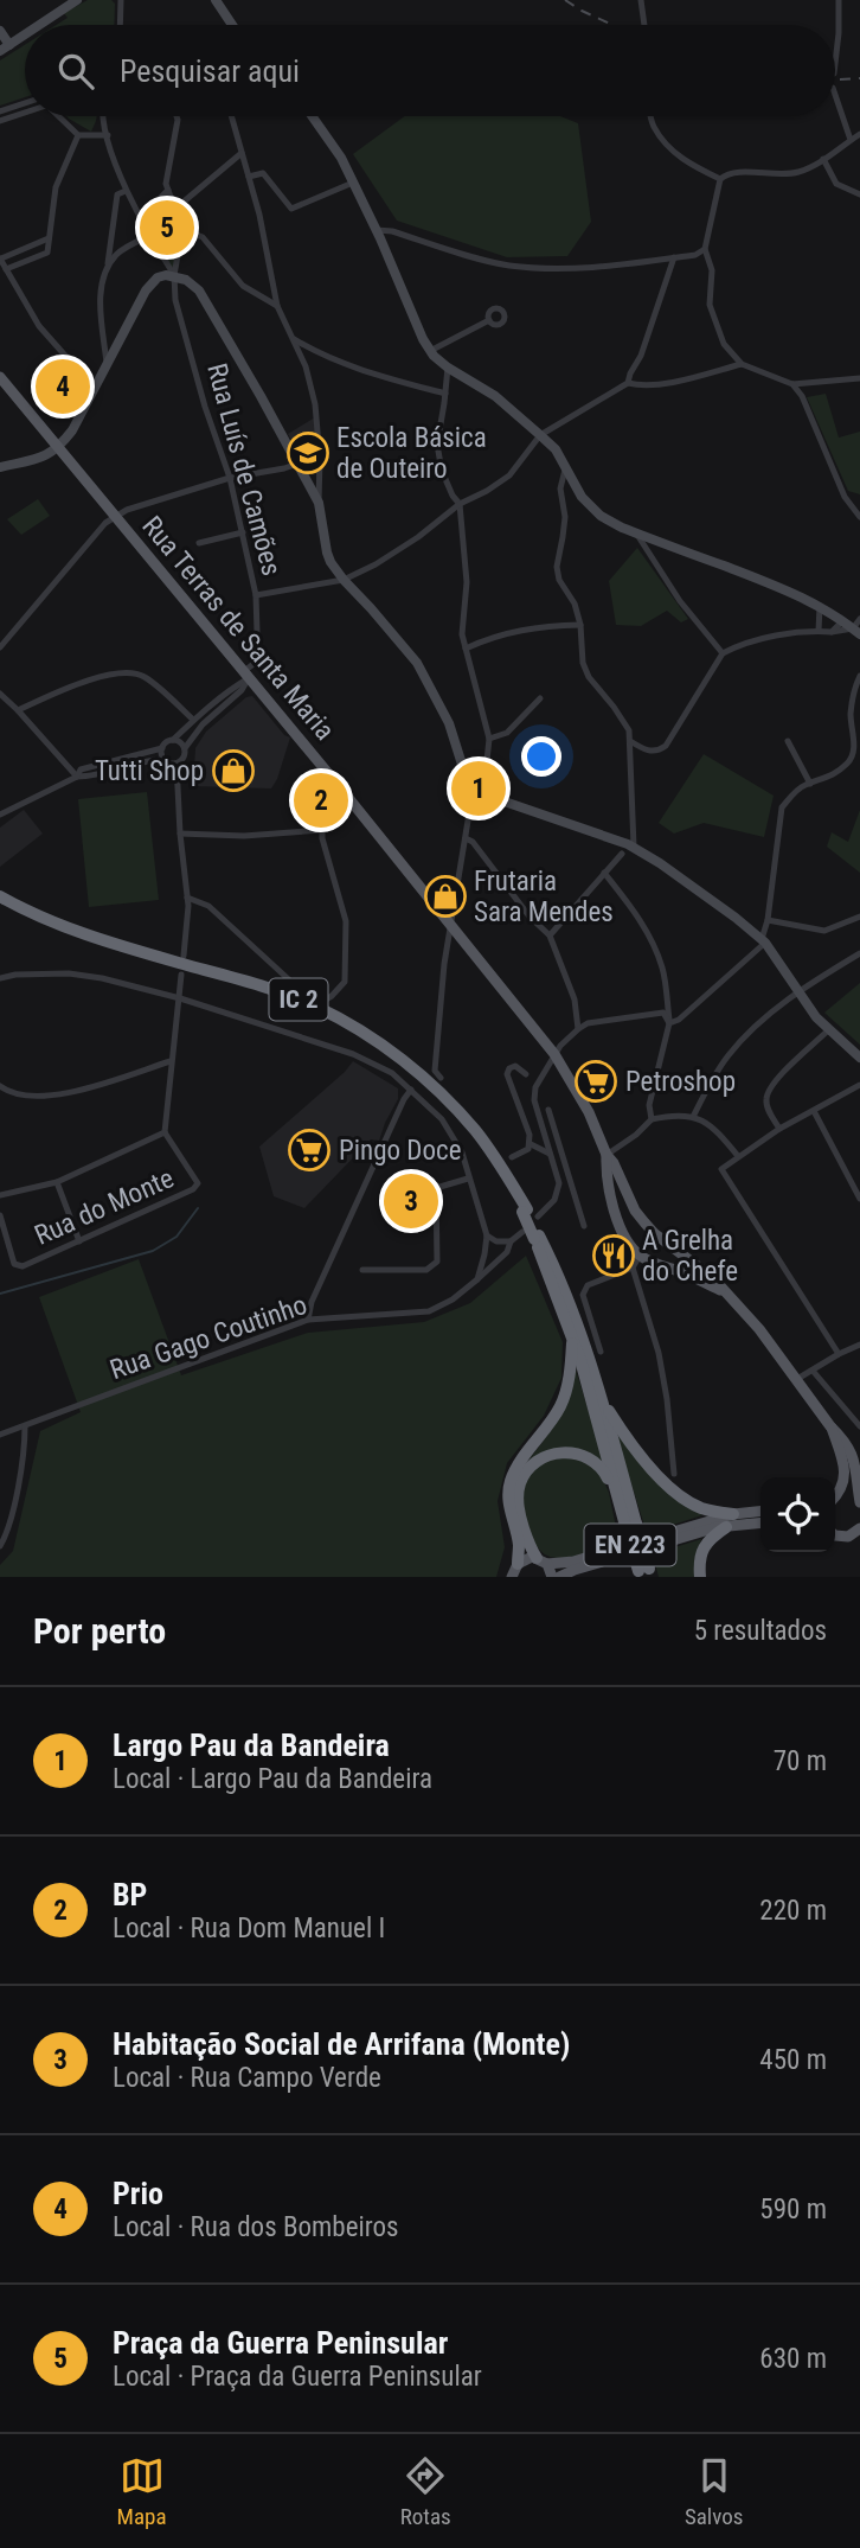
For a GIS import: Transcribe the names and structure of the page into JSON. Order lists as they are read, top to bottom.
{
  "streets": {
    "highway": ["IC 2"],
    "main road": ["Rua Terras de Santa Maria", "EN 223"],
    "street": ["Rua Luís de Camões", "Rua do Monte", "Rua Gago Coutinho"]
  },
  "crossings": [
    ["Rua Luís de Camões", "Rua Terras de Santa Maria"]
  ],
  "places": {
    "school or university": ["Escola Básica de Outeiro"],
    "shop": ["Tutti Shop", "Frutaria Sara Mendes"],
    "supermarket": ["Petroshop", "Pingo Doce"],
    "restaurant": ["A Grelha do Chefe"]
  },
  "page": {
    "search": "Pesquisar aqui",
    "pins": [
      "5",
      "4",
      "1",
      "2",
      "3"
    ],
    "heading": ["Por perto", "5 resultados"],
    "list": [
      {
        "mark": "1",
        "name": "Largo Pau da Bandeira",
        "note": "Local · Largo Pau da Bandeira",
        "value": "70 m"
      },
      {
        "mark": "2",
        "name": "BP",
        "note": "Local · Rua Dom Manuel I",
        "value": "220 m"
      },
      {
        "mark": "3",
        "name": "Habitação Social de Arrifana (Monte)",
        "note": "Local · Rua Campo Verde",
        "value": "450 m"
      },
      {
        "mark": "4",
        "name": "Prio",
        "note": "Local · Rua dos Bombeiros",
        "value": "590 m"
      },
      {
        "mark": "5",
        "name": "Praça da Guerra Peninsular",
        "note": "Local · Praça da Guerra Peninsular",
        "value": "630 m"
      }
    ],
    "nav": ["Mapa", "Rotas", "Salvos"]
  }
}
